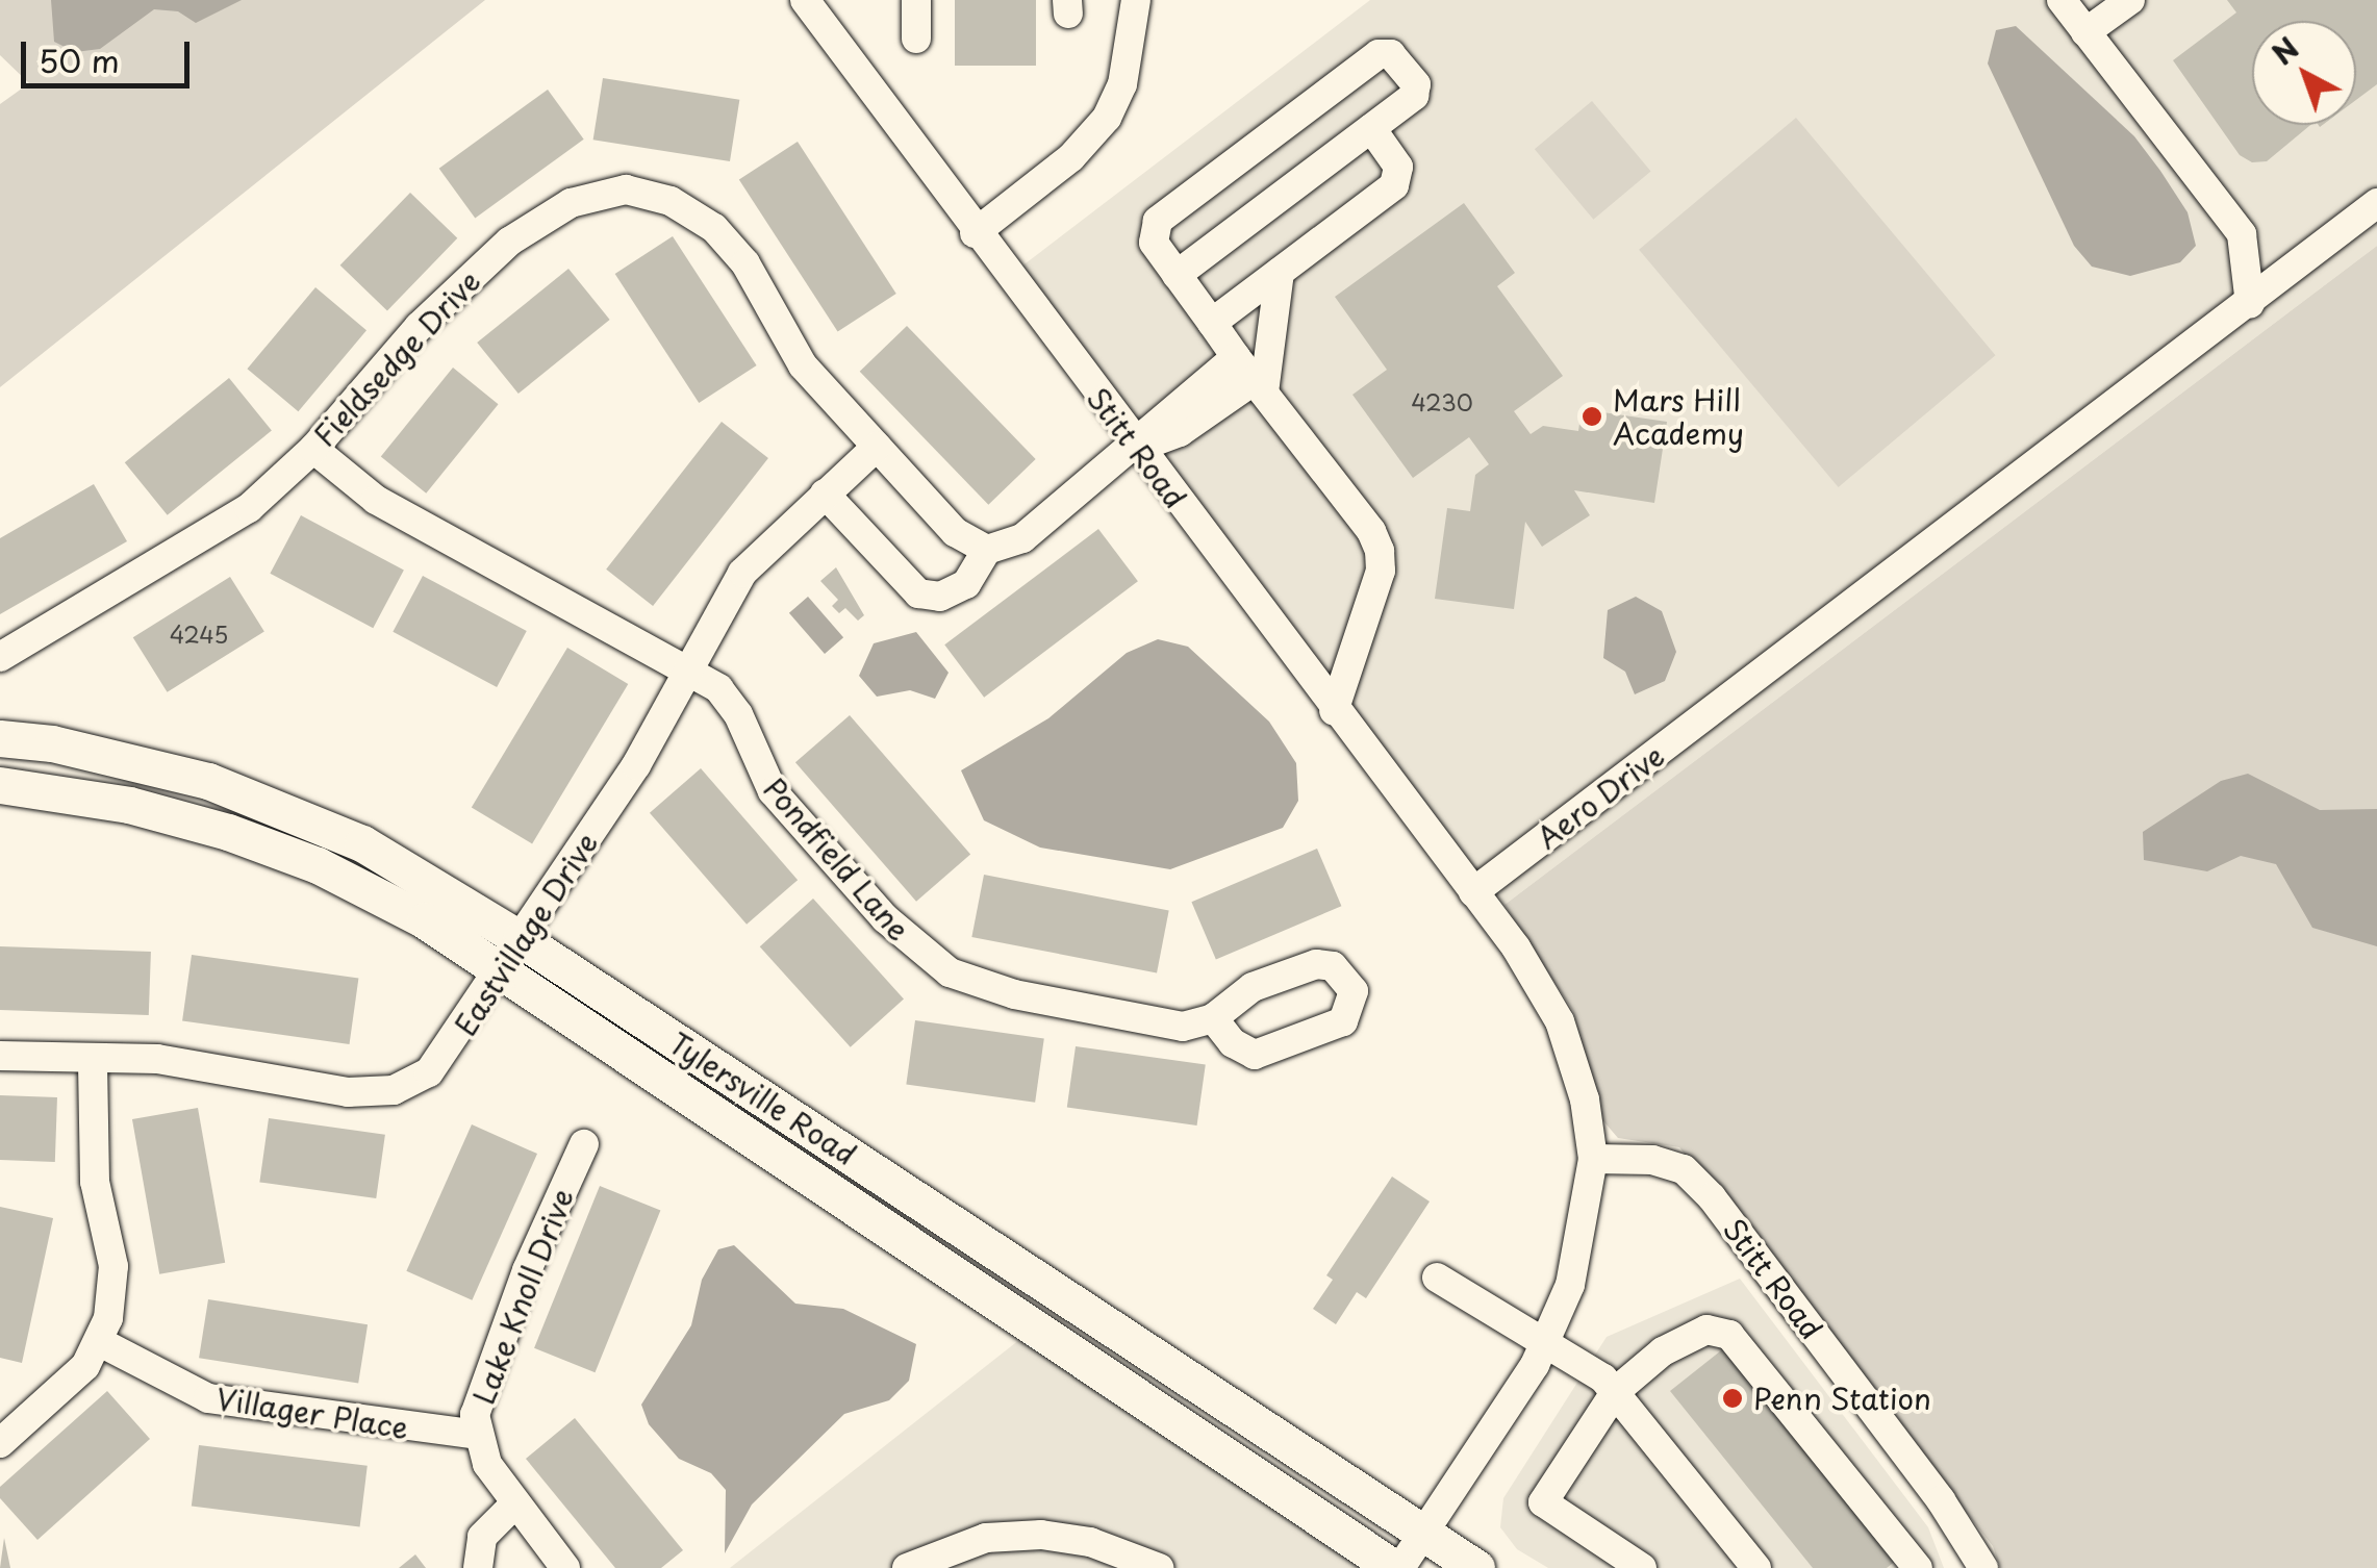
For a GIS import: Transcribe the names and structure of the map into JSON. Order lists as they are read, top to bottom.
{
  "streets": {
    "main road": ["Tylersville Road"],
    "street": [
      "Fieldsedge Drive",
      "Stitt Road",
      "Aero Drive",
      "Pondfield Lane",
      "Eastvillage Drive",
      "Lake Knoll Drive",
      "Villager Place"
    ]
  },
  "crossings": [
    ["Fieldsedge Drive", "Pondfield Lane"],
    ["Fieldsedge Drive", "Eastvillage Drive"],
    ["Stitt Road", "Aero Drive"],
    ["Pondfield Lane", "Eastvillage Drive"],
    ["Eastvillage Drive", "Tylersville Road"],
    ["Lake Knoll Drive", "Villager Place"]
  ],
  "places": ["Mars Hill Academy", "Penn Station"],
  "house_numbers": ["4230", "4245"],
  "scale_bar": "50 m",
  "north": "top left"
}
